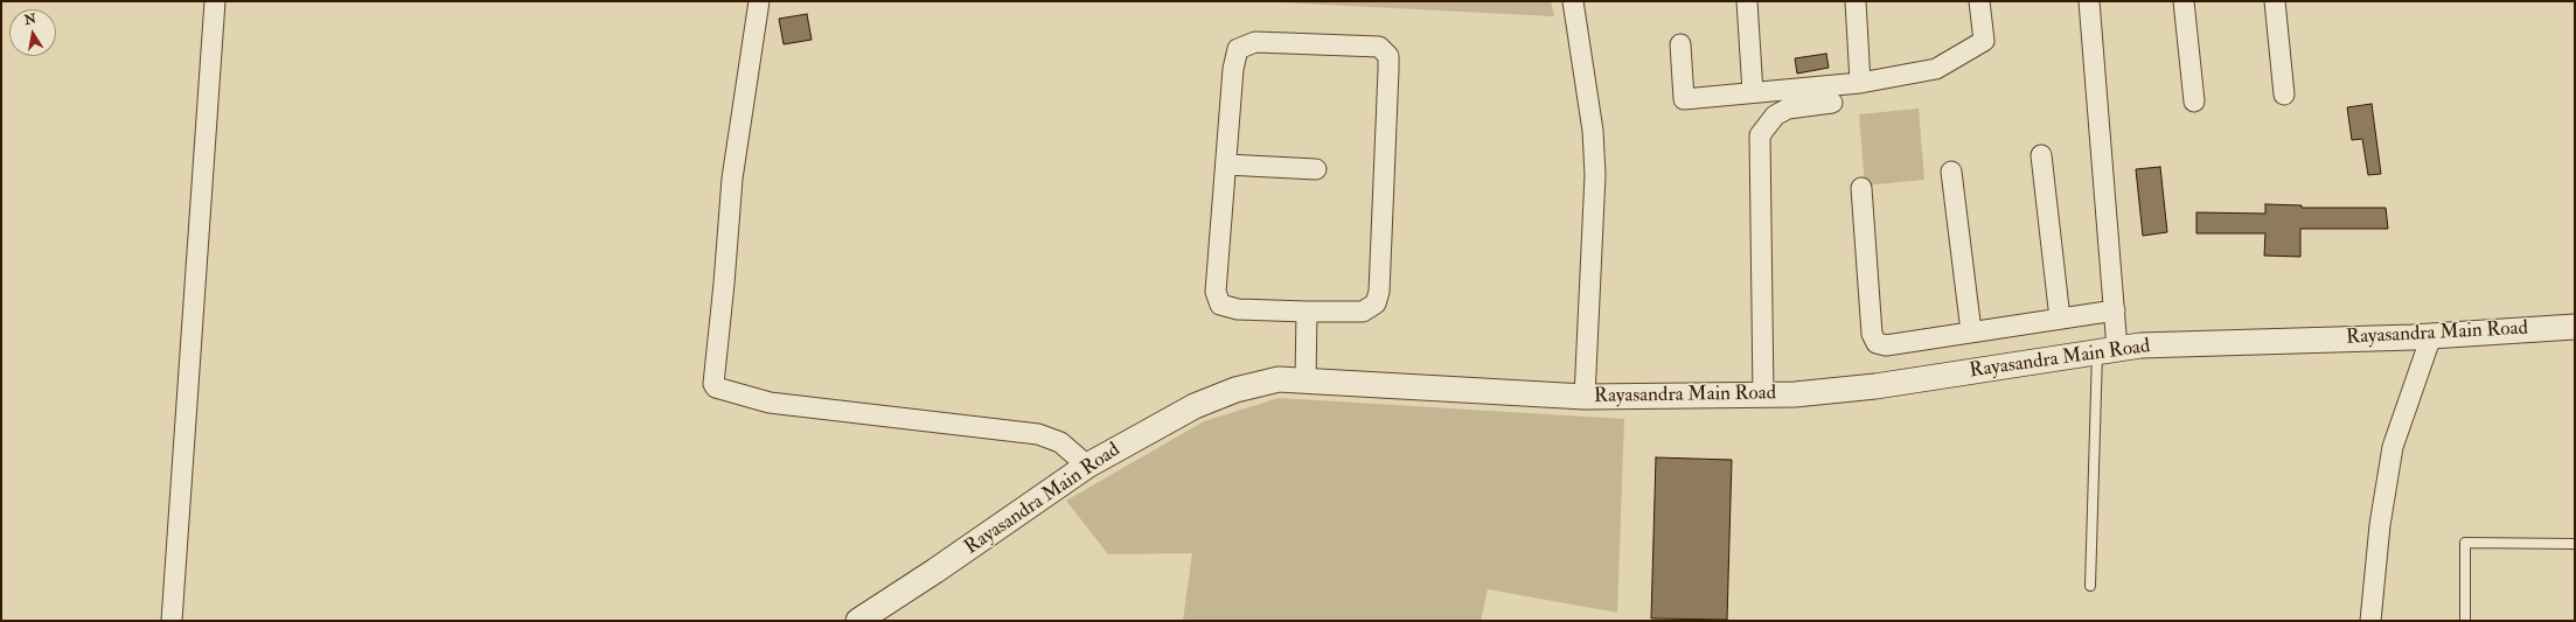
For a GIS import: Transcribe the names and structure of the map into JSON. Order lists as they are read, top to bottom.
{
  "streets": {
    "street": ["Rayasandra Main Road"]
  },
  "north": "top"
}
